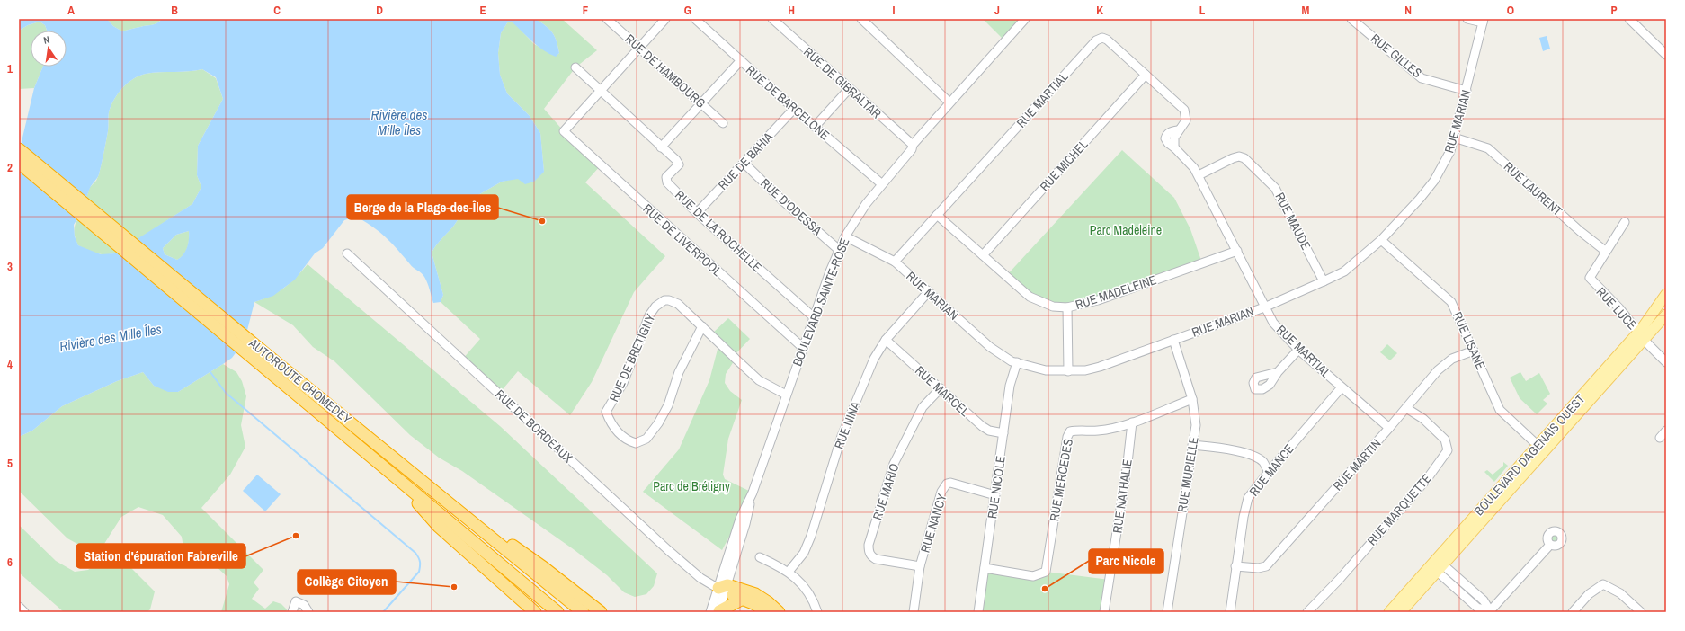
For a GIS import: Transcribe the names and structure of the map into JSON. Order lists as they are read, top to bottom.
{
  "streets": {
    "highway": ["AUTOROUTE CHOMEDEY"],
    "main road": ["BOULEVARD DAGENAIS OUEST"],
    "street": [
      "RUE GILLES",
      "RUE DE HAMBOURG",
      "RUE DE GIBRALTAR",
      "RUE MARTIAL",
      "RUE DE BARCELONE",
      "RUE MARIAN",
      "RUE DE BAHIA",
      "RUE MICHEL",
      "RUE LAURENT",
      "RUE D'ODESSA",
      "RUE MAUDE",
      "RUE DE LA ROCHELLE",
      "RUE DE LIVERPOOL",
      "RUE MADELEINE",
      "BOULEVARD SAINTE-ROSE",
      "RUE LUCE",
      "RUE LISANE",
      "RUE DE BRETIGNY",
      "RUE MARCEL",
      "RUE NINA",
      "RUE DE BORDEAUX",
      "RUE MARTIN",
      "RUE MANCE",
      "RUE MURIELLE",
      "RUE MERCEDES",
      "RUE NICOLE",
      "RUE MARIO",
      "RUE NATHALIE",
      "RUE MARQUETTE",
      "RUE NANCY"
    ]
  },
  "crossings": [
    ["RUE GILLES", "RUE MARIAN"],
    ["RUE DE GIBRALTAR", "BOULEVARD SAINTE-ROSE"],
    ["RUE MARTIAL", "RUE MARIAN"],
    ["RUE MARTIAL", "RUE MICHEL"],
    ["RUE MARTIAL", "RUE MAUDE"],
    ["RUE MARTIAL", "RUE MADELEINE"],
    ["RUE MARTIAL", "RUE MARTIN"],
    ["RUE MARTIAL", "RUE MANCE"],
    ["RUE DE BARCELONE", "RUE DE BAHIA"],
    ["RUE DE BARCELONE", "BOULEVARD SAINTE-ROSE"],
    ["RUE MARIAN", "RUE LAURENT"],
    ["RUE MARIAN", "RUE MAUDE"],
    ["RUE MARIAN", "BOULEVARD SAINTE-ROSE"],
    ["RUE MARIAN", "RUE LISANE"],
    ["RUE MARIAN", "RUE NINA"],
    ["RUE MARIAN", "RUE MURIELLE"],
    ["RUE MARIAN", "RUE NICOLE"],
    ["RUE DE BAHIA", "RUE D'ODESSA"],
    ["RUE DE BAHIA", "RUE DE LA ROCHELLE"],
    ["RUE MICHEL", "RUE MADELEINE"],
    ["RUE LAURENT", "RUE LUCE"],
    ["RUE D'ODESSA", "BOULEVARD SAINTE-ROSE"],
    ["RUE DE LA ROCHELLE", "RUE DE LIVERPOOL"],
    ["RUE DE LA ROCHELLE", "BOULEVARD SAINTE-ROSE"],
    ["RUE DE LIVERPOOL", "BOULEVARD SAINTE-ROSE"],
    ["BOULEVARD SAINTE-ROSE", "RUE DE BRETIGNY"],
    ["BOULEVARD SAINTE-ROSE", "RUE DE BORDEAUX"],
    ["RUE LUCE", "BOULEVARD DAGENAIS OUEST"],
    ["RUE LISANE", "BOULEVARD DAGENAIS OUEST"],
    ["RUE LISANE", "RUE MARTIN"],
    ["RUE MARCEL", "RUE NINA"],
    ["RUE MARCEL", "RUE NICOLE"],
    ["RUE MARCEL", "RUE MARIO"],
    ["RUE MARTIN", "RUE MANCE"],
    ["RUE MARTIN", "RUE MARQUETTE"],
    ["RUE MURIELLE", "RUE MERCEDES"],
    ["RUE MERCEDES", "RUE NICOLE"],
    ["RUE MERCEDES", "RUE NATHALIE"],
    ["RUE NICOLE", "RUE NANCY"],
    ["RUE MARIO", "RUE NANCY"]
  ],
  "water": ["Rivière des Mille Îles"],
  "parks": ["Parc Madeleine", "Parc de Brétigny"],
  "places": [
    "Berge de la Plage-des-Îles",
    "Station d'épuration Fabreville",
    "Collège Citoyen",
    "Parc Nicole"
  ],
  "north": "top",
  "grid": {
    "columns": [
      "A",
      "B",
      "C",
      "D",
      "E",
      "F",
      "G",
      "H",
      "I",
      "J",
      "K",
      "L",
      "M",
      "N",
      "O",
      "P"
    ],
    "rows": [
      "1",
      "2",
      "3",
      "4",
      "5",
      "6"
    ]
  }
}
